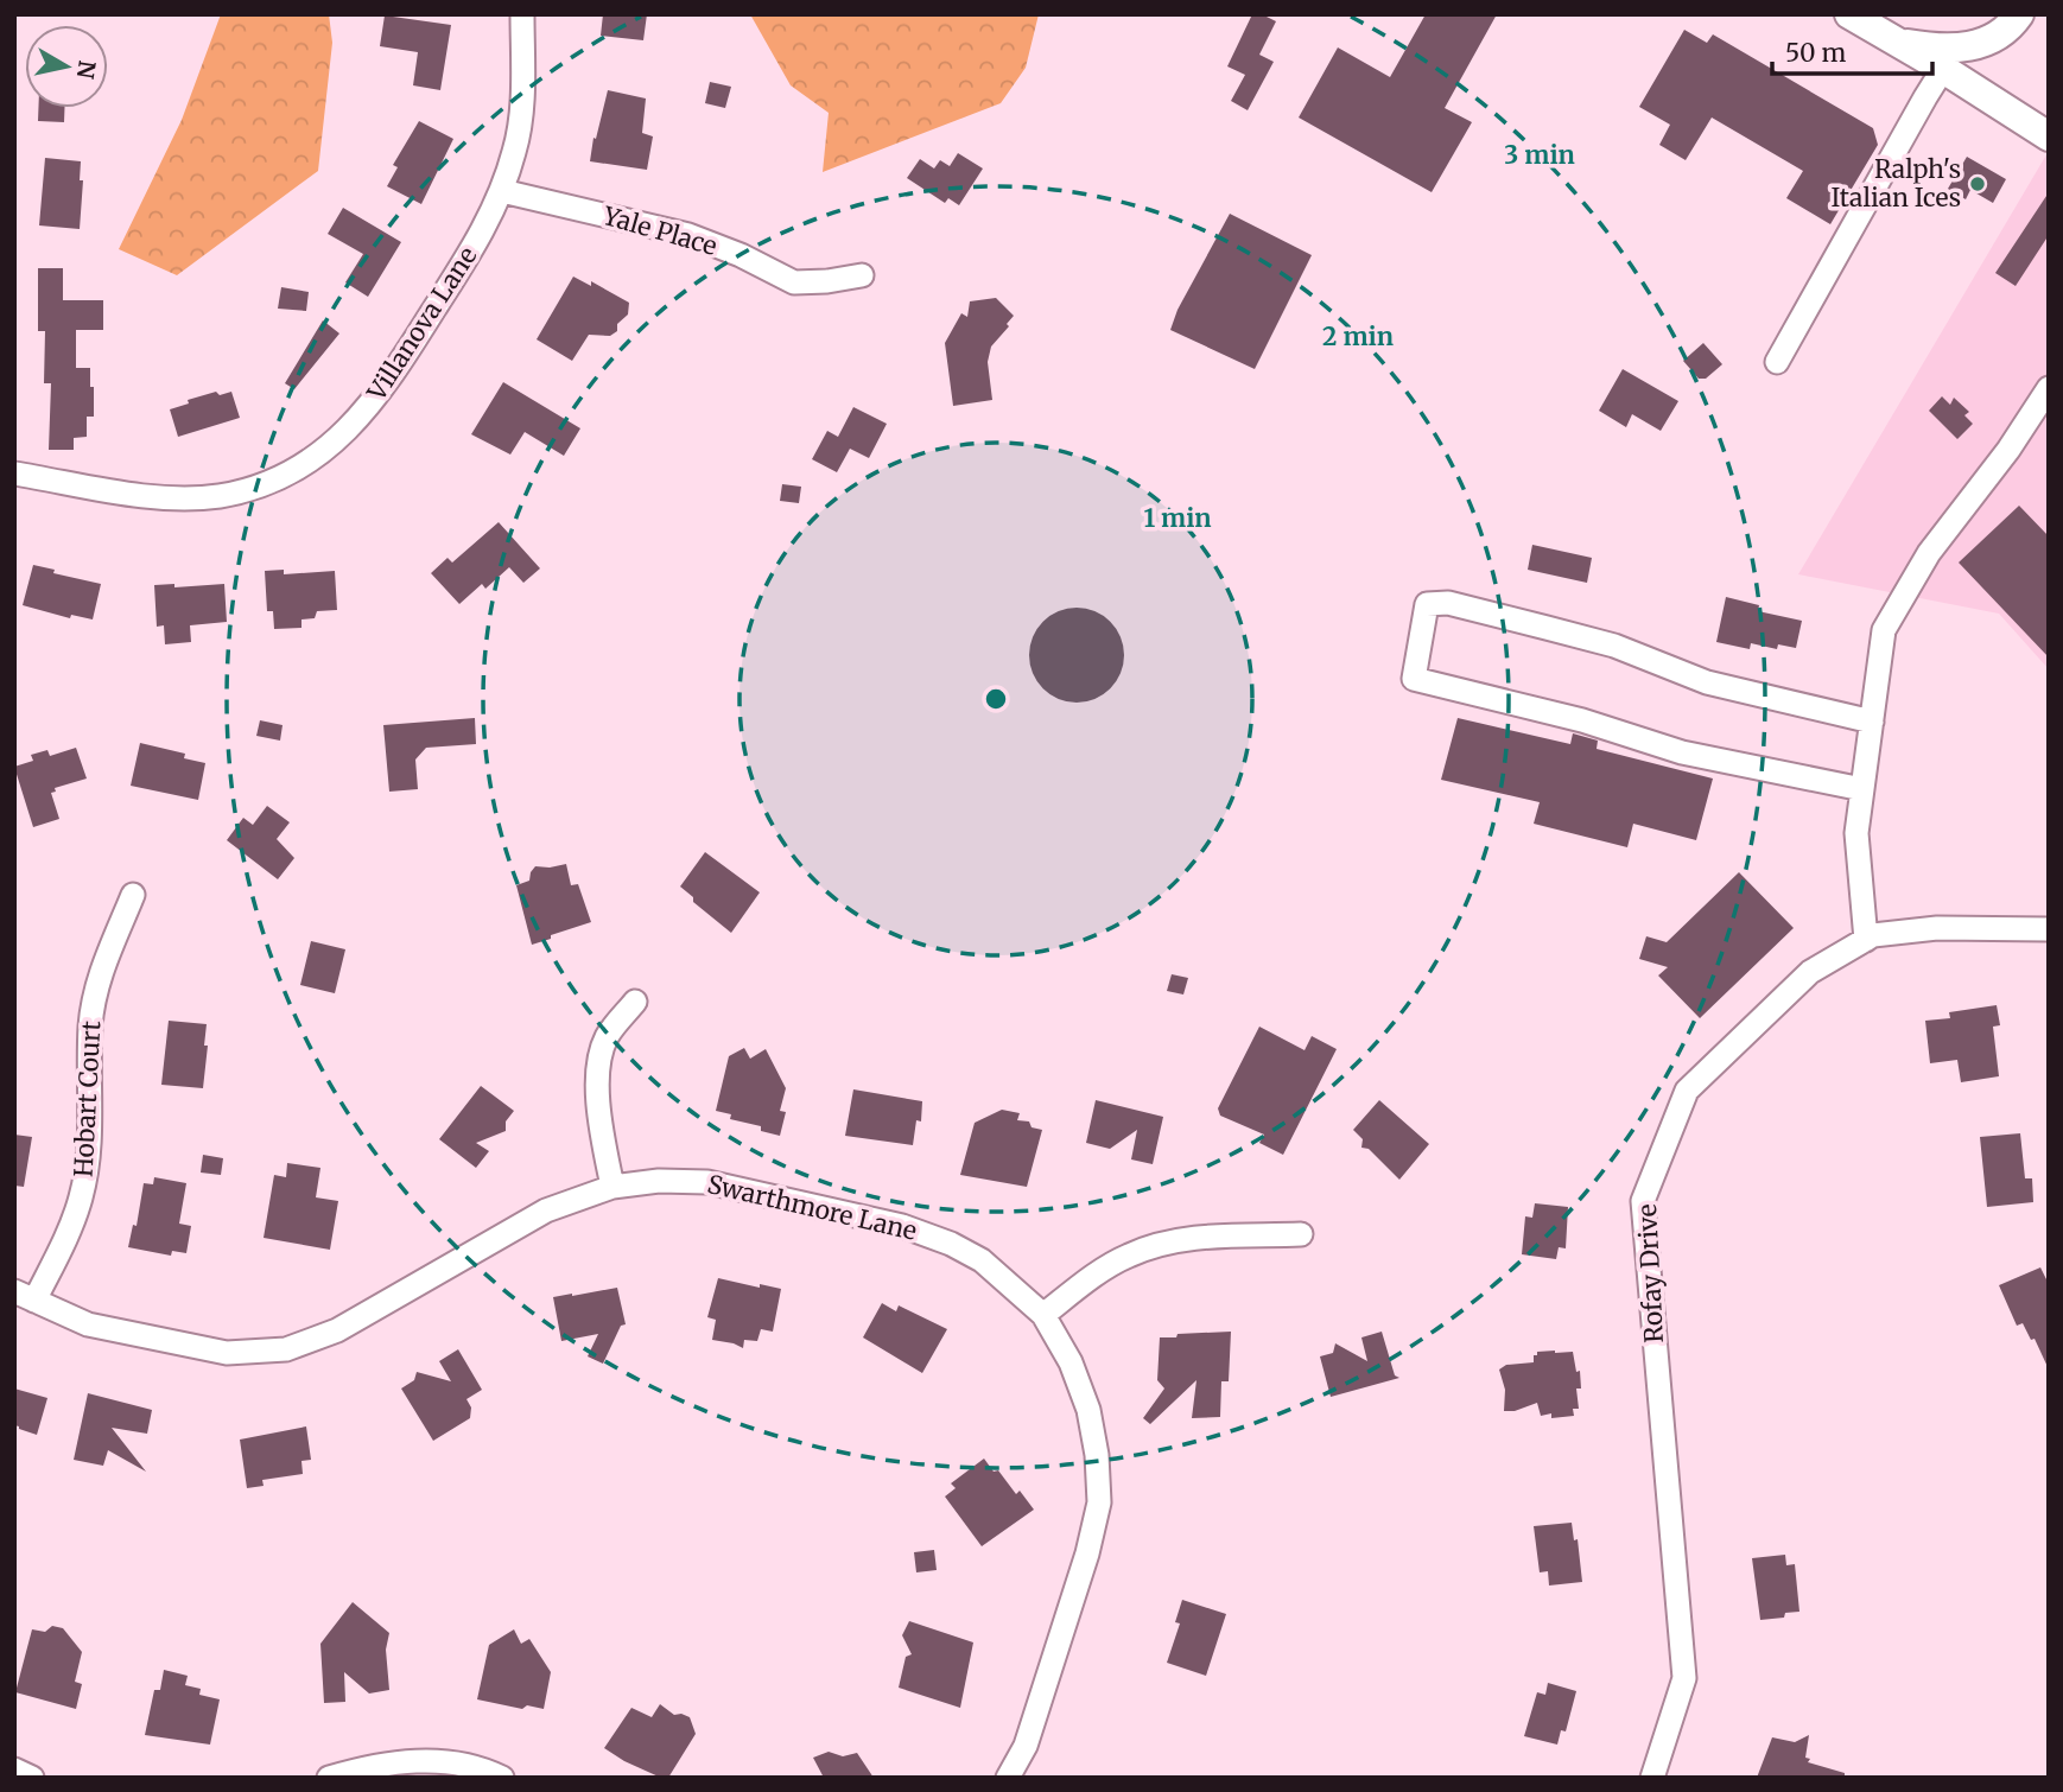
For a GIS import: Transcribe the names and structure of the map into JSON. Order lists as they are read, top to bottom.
{
  "streets": {
    "street": [
      "Yale Place",
      "Villanova Lane",
      "Hobart Court",
      "Swarthmore Lane",
      "Rofay Drive"
    ]
  },
  "crossings": [
    ["Yale Place", "Villanova Lane"],
    ["Hobart Court", "Swarthmore Lane"]
  ],
  "places": ["Ralph's Italian Ices"],
  "scale_bar": "50 m",
  "north": "right",
  "rings": ["3 min", "2 min", "1 min"]
}
